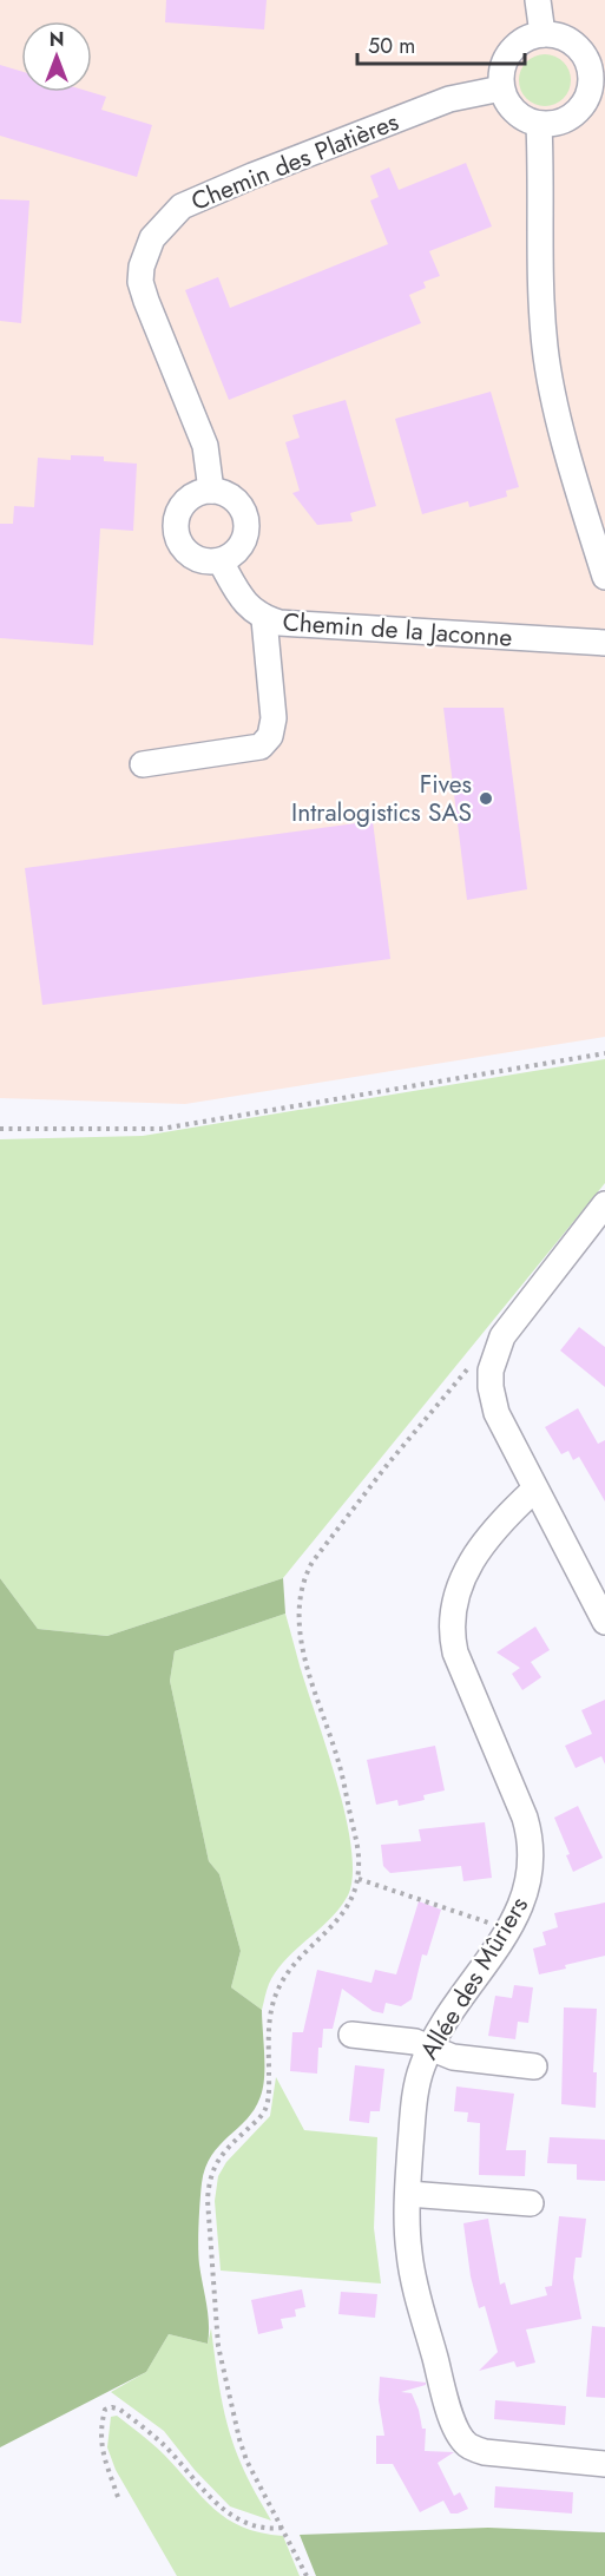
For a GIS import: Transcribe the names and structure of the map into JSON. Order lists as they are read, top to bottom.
{
  "streets": {
    "street": ["Chemin des Platières", "Chemin de la Jaconne", "Allée des Mûriers"]
  },
  "crossings": [
    ["Chemin des Platières", "Chemin de la Jaconne"]
  ],
  "places": ["Fives Intralogistics SAS"],
  "scale_bar": "50 m",
  "north": "top"
}
